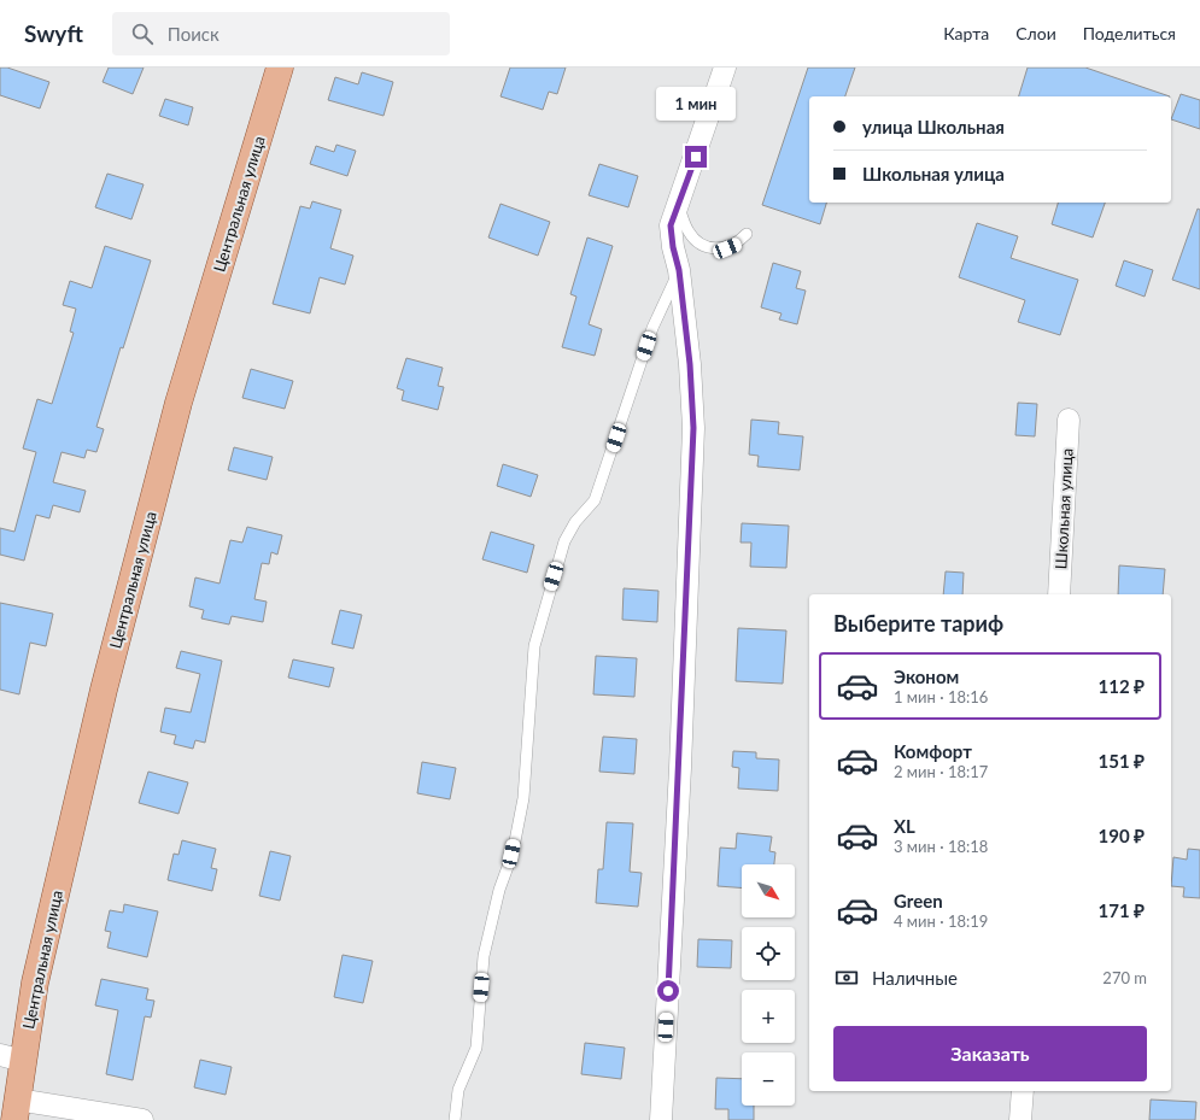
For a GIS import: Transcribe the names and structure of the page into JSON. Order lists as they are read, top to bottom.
{
  "streets": {
    "main road": ["Центральная улица"],
    "street": ["Школьная улица"]
  },
  "north": "bottom right",
  "page": {
    "header": "Swyft",
    "search": "Поиск",
    "nav": ["Карта", "Слои", "Поделиться"],
    "bubble": "1 мин",
    "banner": ["улица Школьная", "Школьная улица"],
    "heading": "Выберите тариф",
    "list": [
      {
        "name": "Эконом",
        "note": "1 мин · 18:16",
        "value": "112 ₽"
      },
      {
        "name": "Комфорт",
        "note": "2 мин · 18:17",
        "value": "151 ₽"
      },
      {
        "name": "XL",
        "note": "3 мин · 18:18",
        "value": "190 ₽"
      },
      {
        "name": "Green",
        "note": "4 мин · 18:19",
        "value": "171 ₽"
      }
    ],
    "map_buttons": ["+", "−"],
    "pay": ["Наличные", "270 m"],
    "buttons": "Заказать"
  }
}
